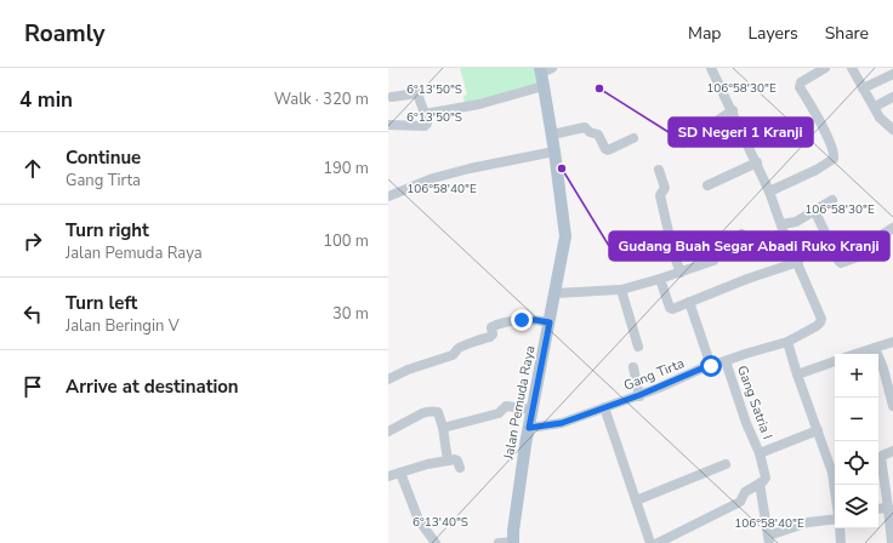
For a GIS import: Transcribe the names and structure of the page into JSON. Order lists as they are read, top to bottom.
{
  "streets": {
    "main road": ["Jalan Pemuda Raya"],
    "street": ["Gang Tirta", "Gang Satria I"]
  },
  "crossings": [
    ["Gang Tirta", "Jalan Pemuda Raya"],
    ["Gang Tirta", "Gang Satria I"]
  ],
  "places": ["SD Negeri 1 Kranji", "Gudang Buah Segar Abadi Ruko Kranji"],
  "page": {
    "header": "Roamly",
    "nav": ["Map", "Layers", "Share"],
    "heading": ["4 min", "Walk · 320 m"],
    "list": [
      ["Continue", "Gang Tirta", "190 m"],
      ["Turn right", "Jalan Pemuda Raya", "100 m"],
      ["Turn left", "Jalan Beringin V", "30 m"],
      "Arrive at destination"
    ],
    "map_buttons": ["+", "−"]
  },
  "coordinates": [
    "106°58'30\"E",
    "6°13'50\"S",
    "106°58'40\"E",
    "6°13'40\"S"
  ]
}
